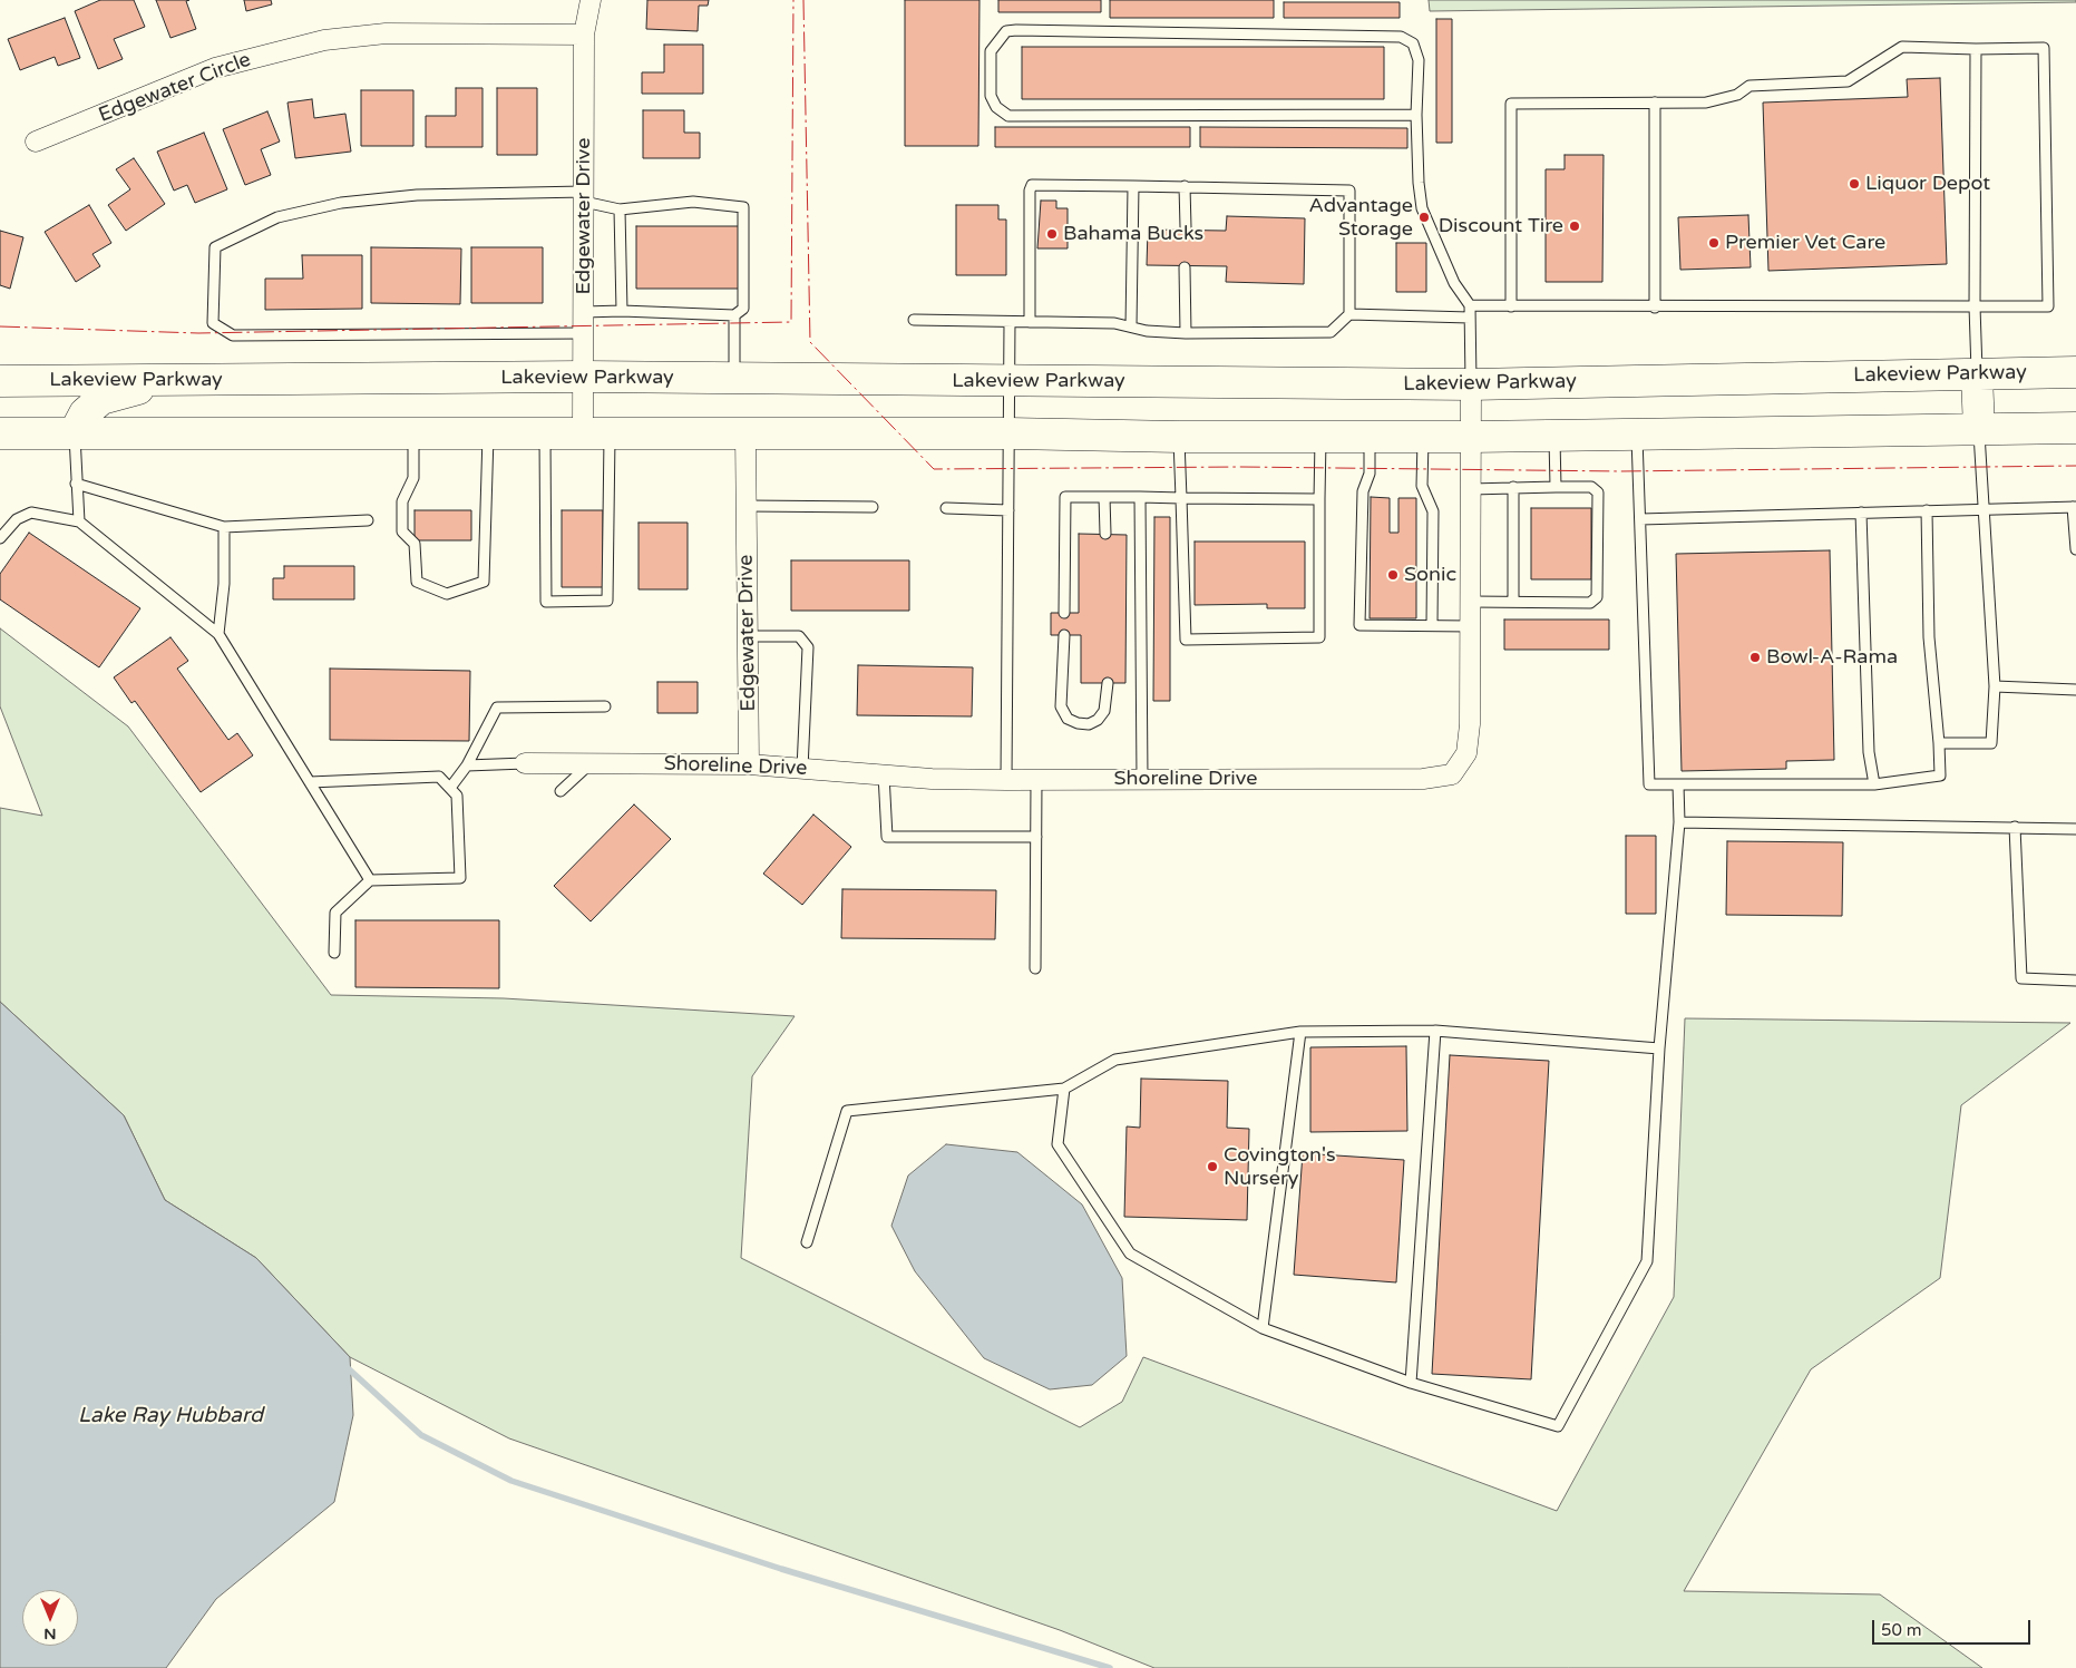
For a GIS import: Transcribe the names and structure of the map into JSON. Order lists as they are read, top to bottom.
{
  "streets": {
    "main road": ["Lakeview Parkway"],
    "street": ["Edgewater Circle", "Edgewater Drive", "Shoreline Drive"]
  },
  "crossings": [
    ["Edgewater Circle", "Edgewater Drive"],
    ["Edgewater Drive", "Lakeview Parkway"],
    ["Edgewater Drive", "Shoreline Drive"],
    ["Lakeview Parkway", "Shoreline Drive"]
  ],
  "water": ["Lake Ray Hubbard"],
  "places": [
    "Liquor Depot",
    "Advantage Storage",
    "Discount Tire",
    "Bahama Bucks",
    "Premier Vet Care",
    "Sonic",
    "Bowl-A-Rama",
    "Covington's Nursery"
  ],
  "scale_bar": "50 m",
  "north": "bottom"
}
